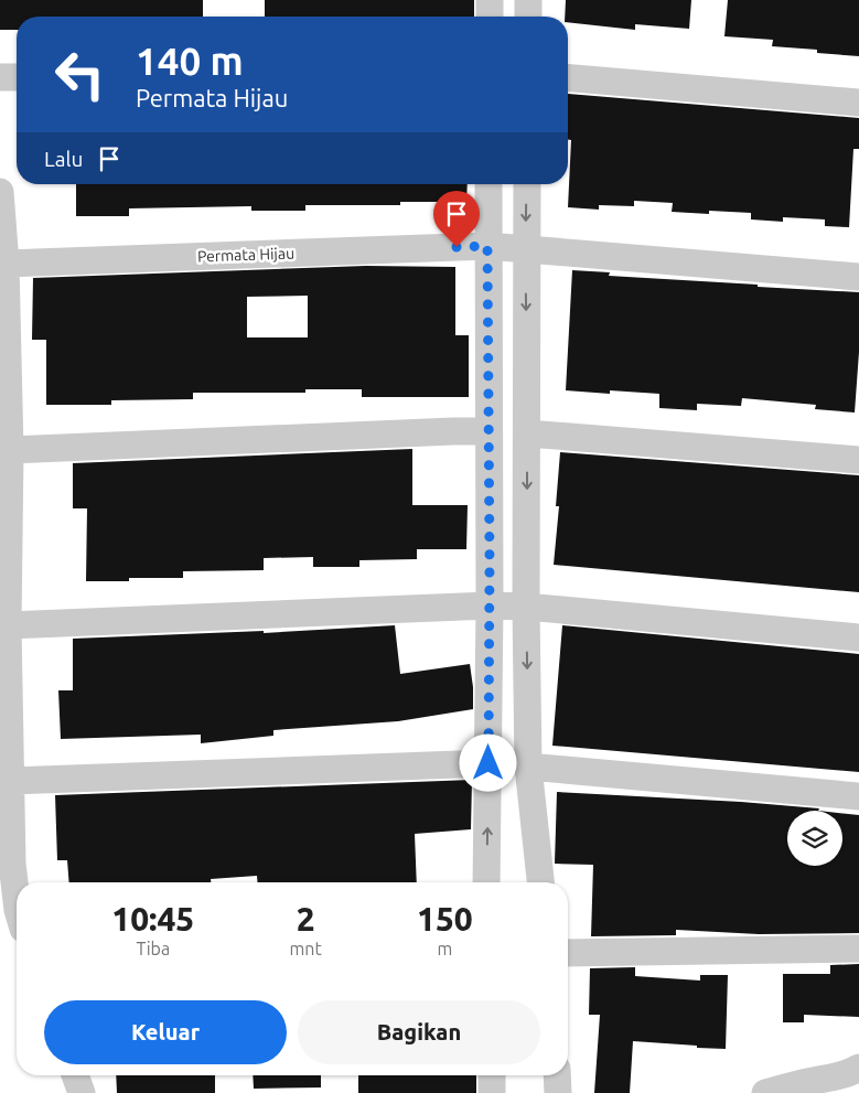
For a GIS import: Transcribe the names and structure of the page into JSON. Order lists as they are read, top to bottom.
{
  "streets": {
    "street": ["Permata Hijau"]
  },
  "page": {
    "turn": ["140 m", "Permata Hijau"],
    "then": "Lalu",
    "eta": [
      "10:45",
      "Tiba",
      "2",
      "mnt",
      "150",
      "m"
    ],
    "buttons": ["Keluar", "Bagikan"]
  }
}
